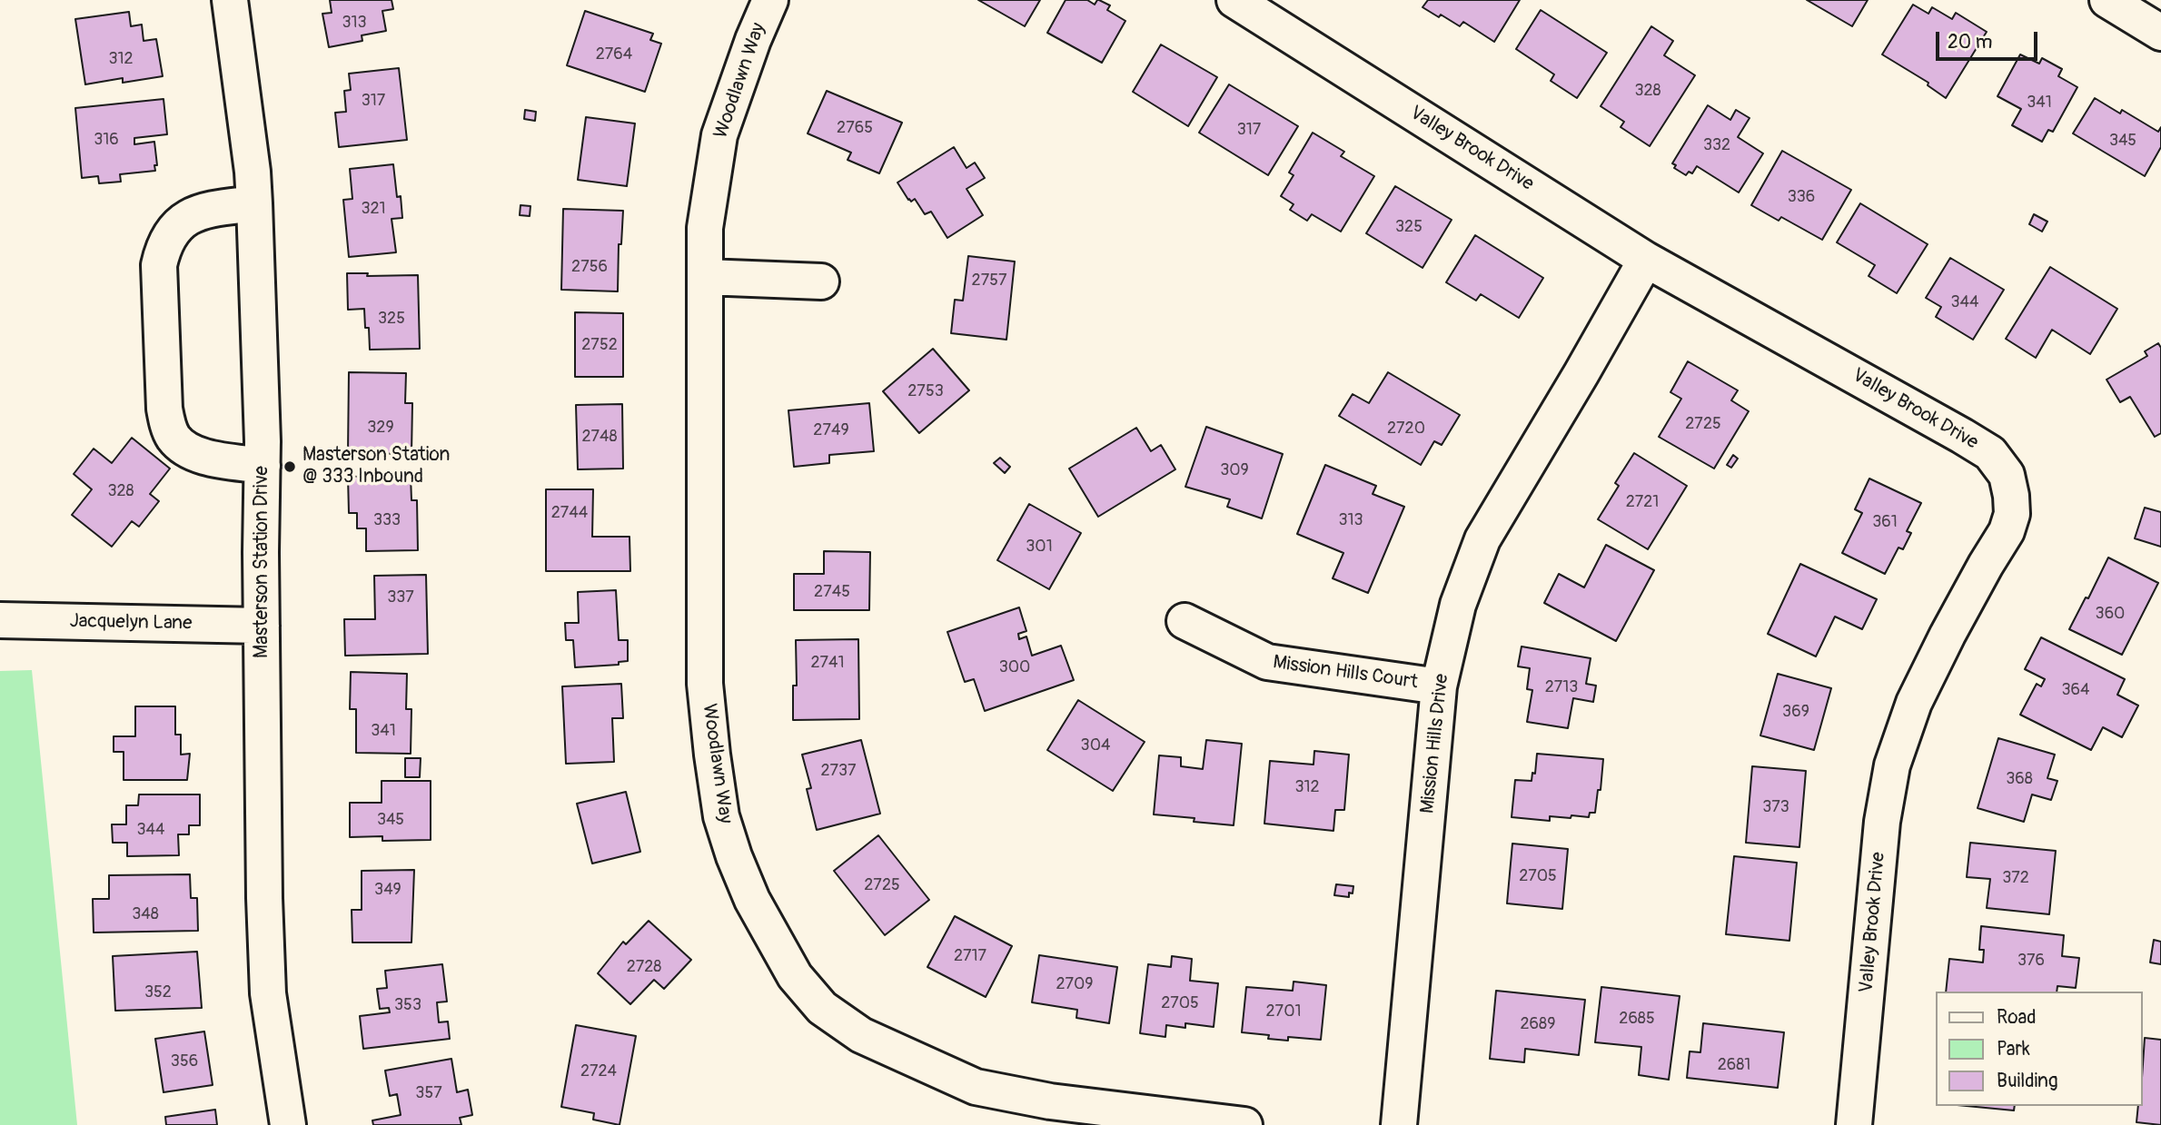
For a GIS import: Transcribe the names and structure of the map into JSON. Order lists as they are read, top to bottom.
{
  "streets": {
    "street": [
      "Woodlawn Way",
      "Valley Brook Drive",
      "Masterson Station Drive",
      "Jacquelyn Lane",
      "Mission Hills Court",
      "Mission Hills Drive"
    ]
  },
  "crossings": [
    ["Valley Brook Drive", "Mission Hills Drive"],
    ["Masterson Station Drive", "Jacquelyn Lane"],
    ["Mission Hills Court", "Mission Hills Drive"]
  ],
  "places": ["Masterson Station @ 333 Inbound"],
  "house_numbers": [
    "313",
    "2764",
    "312",
    "328",
    "317",
    "341",
    "2765",
    "317",
    "316",
    "345",
    "332",
    "336",
    "321",
    "325",
    "2756",
    "2757",
    "344",
    "325",
    "2752",
    "2753",
    "2725",
    "329",
    "2720",
    "2749",
    "2748",
    "309",
    "328",
    "2721",
    "2744",
    "333",
    "313",
    "361",
    "301",
    "2745",
    "337",
    "360",
    "2741",
    "300",
    "2713",
    "364",
    "369",
    "341",
    "304",
    "2737",
    "368",
    "312",
    "373",
    "345",
    "344",
    "2705",
    "372",
    "2725",
    "349",
    "348",
    "2717",
    "376",
    "2728",
    "2709",
    "352",
    "2705",
    "353",
    "2701",
    "2685",
    "2689",
    "356",
    "2681",
    "2724",
    "357"
  ],
  "legend": ["Road", "Park", "Building"],
  "scale_bar": "20 m"
}
